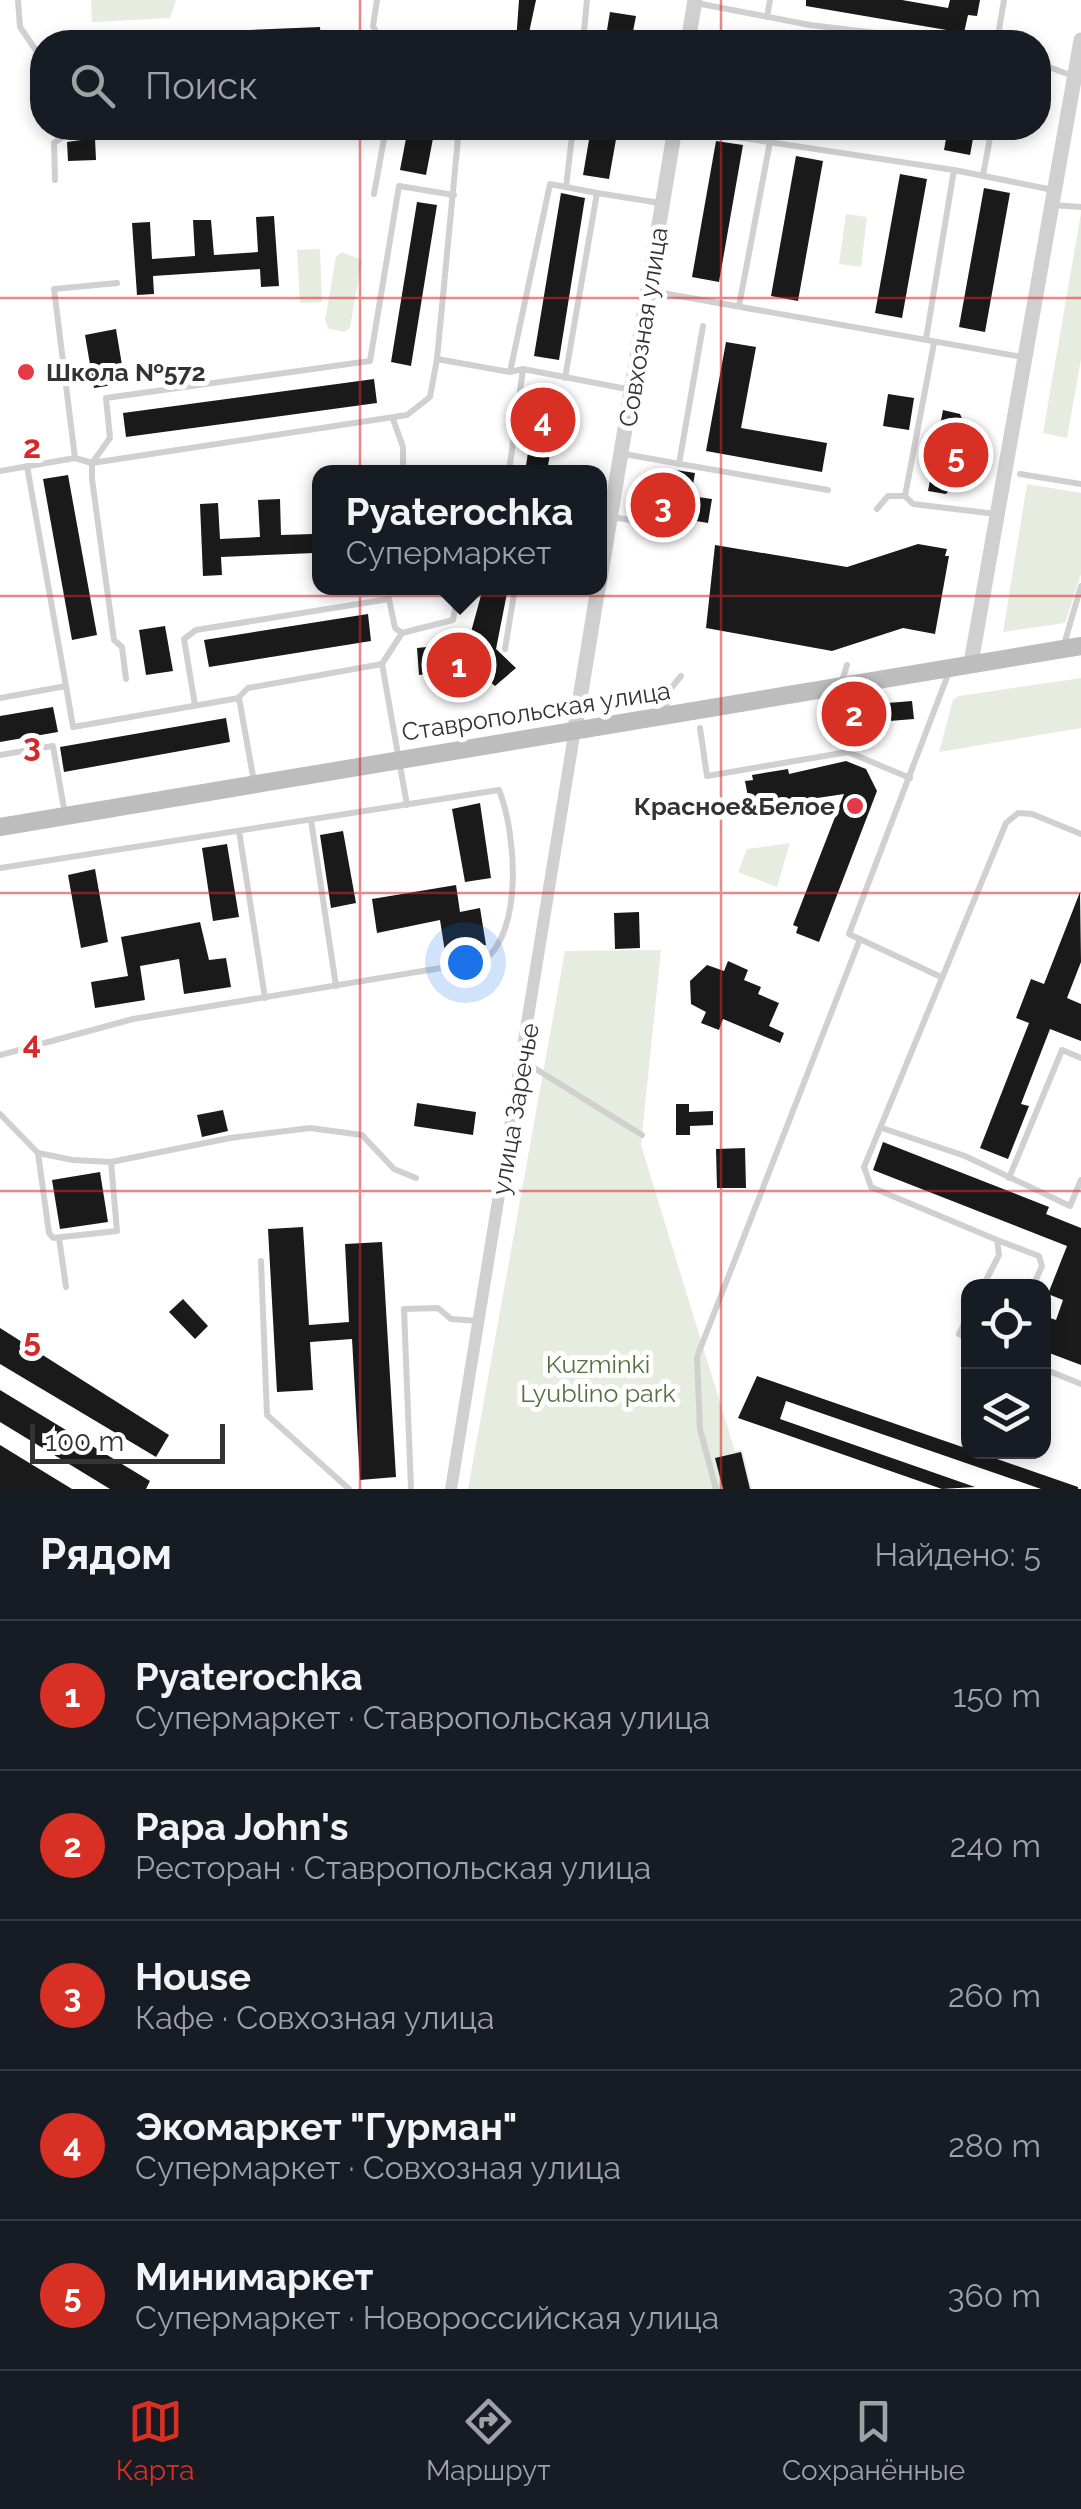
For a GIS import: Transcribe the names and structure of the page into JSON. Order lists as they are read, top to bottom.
{
  "streets": {
    "main road": ["Ставропольская улица"],
    "street": ["Совхозная улица", "улица Заречье"]
  },
  "crossings": [
    ["Совхозная улица", "Ставропольская улица"],
    ["Совхозная улица", "улица Заречье"],
    ["Ставропольская улица", "улица Заречье"]
  ],
  "parks": ["Kuzminki Lyublino park"],
  "places": ["Школа №572", "Красное&Белое"],
  "scale_bar": "100 m",
  "page": {
    "search": "Поиск",
    "pins": [
      "4",
      "5",
      "3",
      "1",
      "2"
    ],
    "popup": ["Pyaterochka", "Супермаркет"],
    "scale": "100 m",
    "heading": ["Рядом", "Найдено: 5"],
    "list": [
      {
        "mark": "1",
        "name": "Pyaterochka",
        "note": "Супермаркет · Ставропольская улица",
        "value": "150 m"
      },
      {
        "mark": "2",
        "name": "Papa John's",
        "note": "Ресторан · Ставропольская улица",
        "value": "240 m"
      },
      {
        "mark": "3",
        "name": "House",
        "note": "Кафе · Совхозная улица",
        "value": "260 m"
      },
      {
        "mark": "4",
        "name": "Экомаркет \"Гурман\"",
        "note": "Супермаркет · Совхозная улица",
        "value": "280 m"
      },
      {
        "mark": "5",
        "name": "Минимаркет",
        "note": "Супермаркет · Новороссийская улица",
        "value": "360 m"
      }
    ],
    "nav": ["Карта", "Маршрут", "Сохранённые"]
  },
  "grid": {
    "rows": [
      "2",
      "3",
      "4",
      "5"
    ]
  }
}
